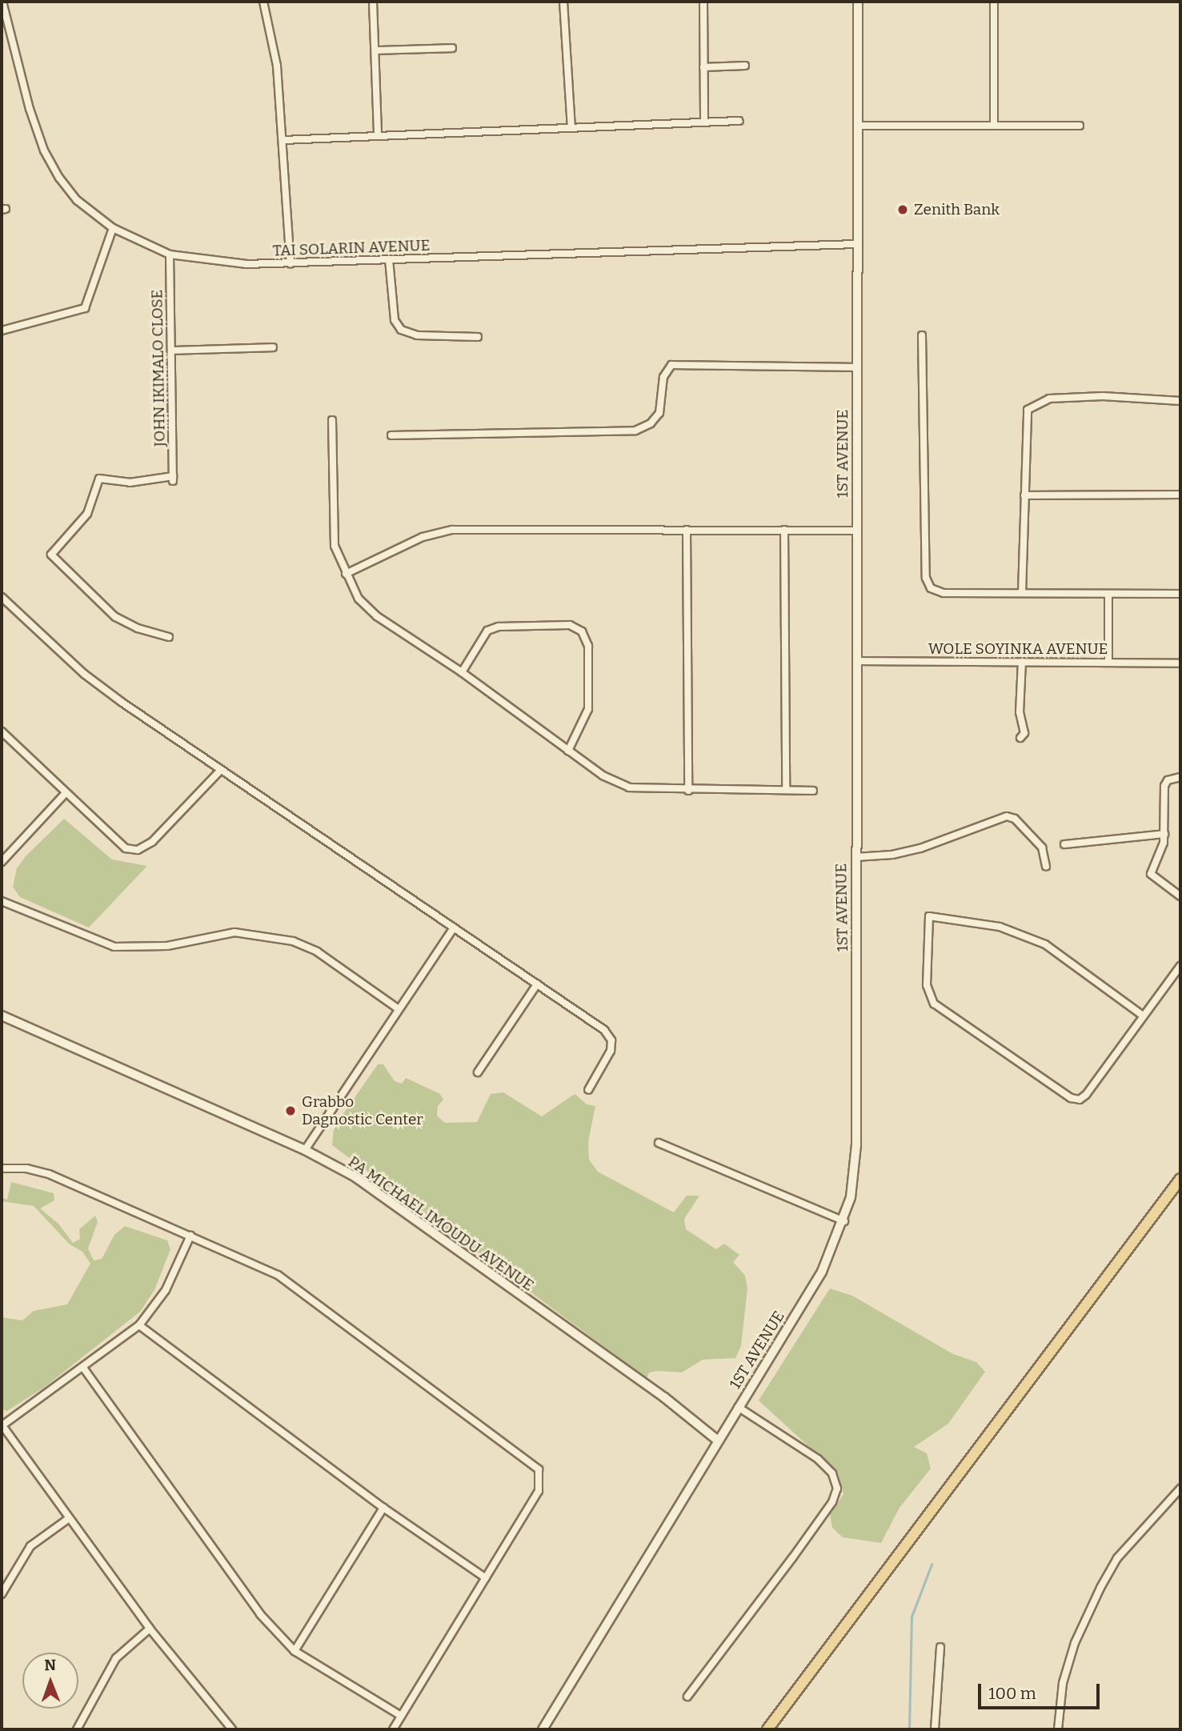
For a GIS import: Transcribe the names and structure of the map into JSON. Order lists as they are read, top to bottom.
{
  "streets": {
    "street": [
      "TAI SOLARIN AVENUE",
      "JOHN IKIMALO CLOSE",
      "1ST AVENUE",
      "WOLE SOYINKA AVENUE",
      "PA MICHAEL IMOUDU AVENUE"
    ]
  },
  "crossings": [
    ["TAI SOLARIN AVENUE", "JOHN IKIMALO CLOSE"],
    ["TAI SOLARIN AVENUE", "1ST AVENUE"],
    ["1ST AVENUE", "WOLE SOYINKA AVENUE"],
    ["1ST AVENUE", "PA MICHAEL IMOUDU AVENUE"]
  ],
  "places": ["Zenith Bank", "Grabbo Dagnostic Center"],
  "scale_bar": "100 m",
  "north": "top"
}
